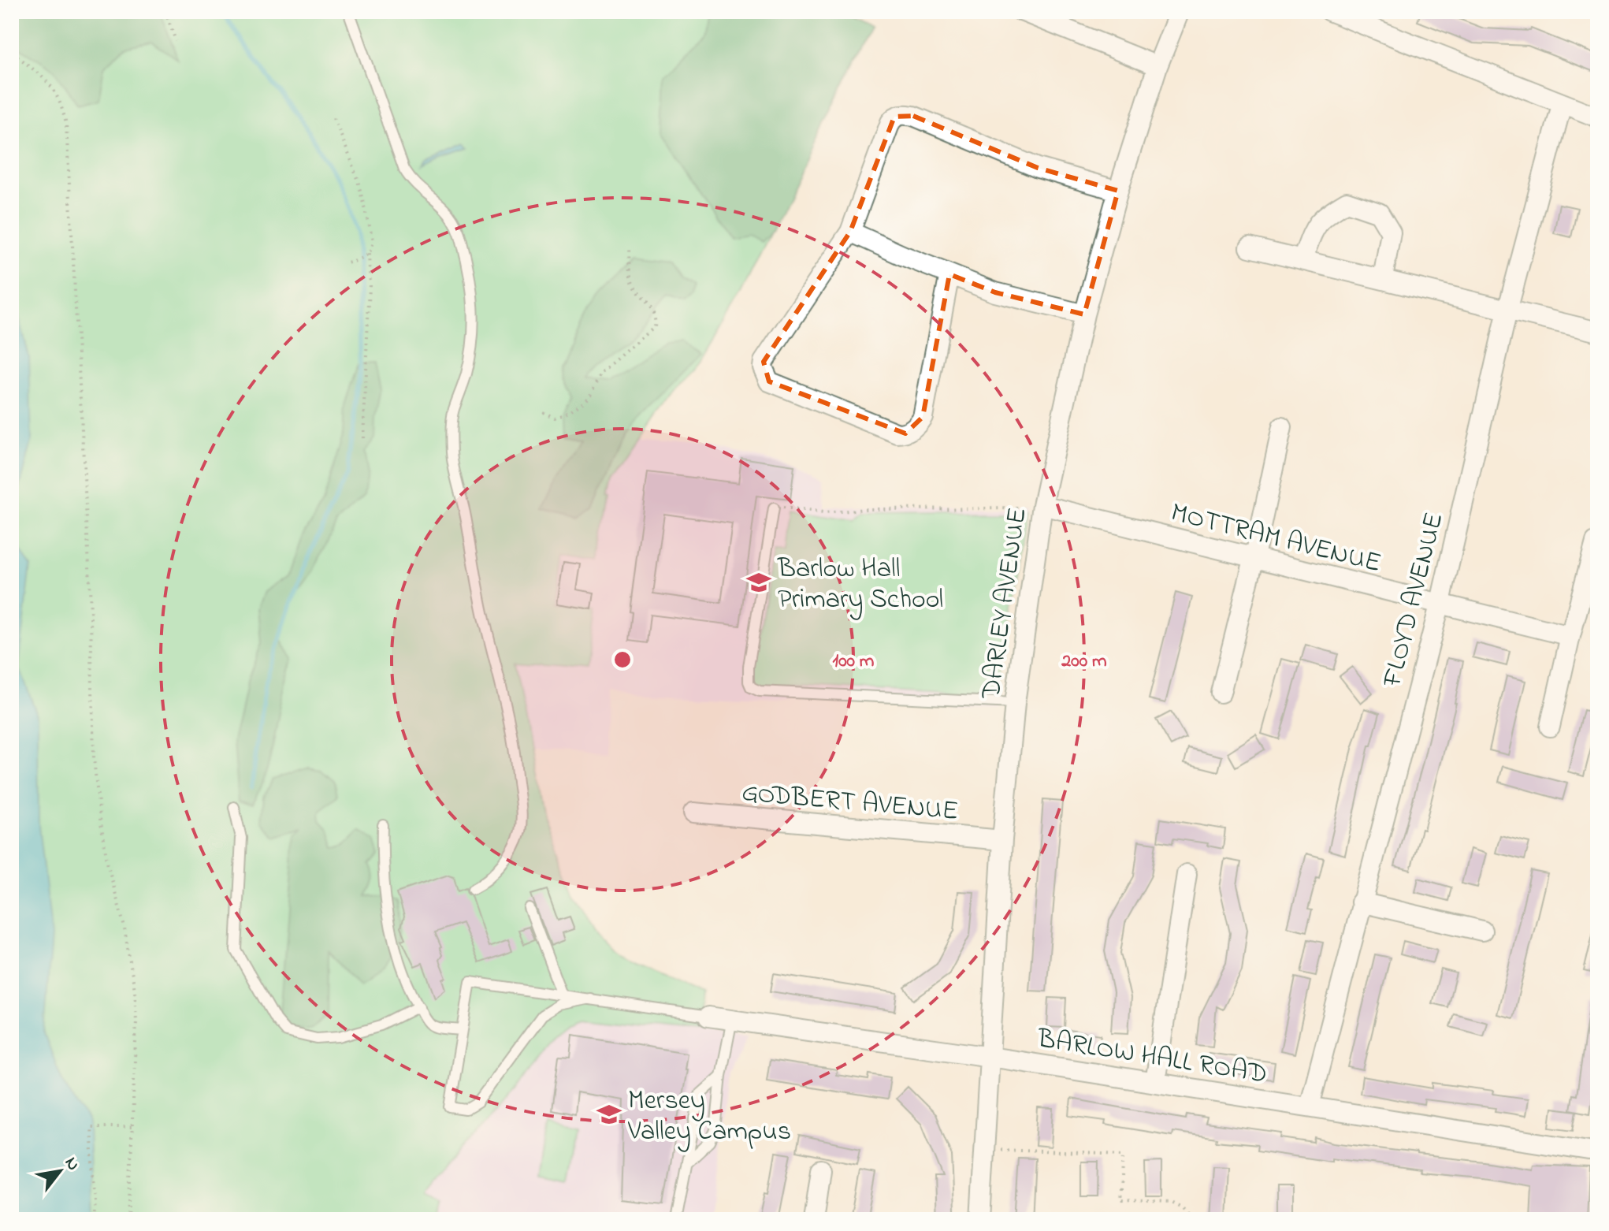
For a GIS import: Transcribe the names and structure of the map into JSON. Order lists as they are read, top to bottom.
{
  "streets": {
    "street": [
      "MOTTRAM AVENUE",
      "FLOYD AVENUE",
      "DARLEY AVENUE",
      "GODBERT AVENUE",
      "BARLOW HALL ROAD"
    ]
  },
  "crossings": [
    ["MOTTRAM AVENUE", "FLOYD AVENUE"],
    ["MOTTRAM AVENUE", "DARLEY AVENUE"],
    ["FLOYD AVENUE", "BARLOW HALL ROAD"],
    ["DARLEY AVENUE", "GODBERT AVENUE"],
    ["DARLEY AVENUE", "BARLOW HALL ROAD"]
  ],
  "places": {
    "school or university": ["Barlow Hall Primary School", "Mersey Valley Campus"]
  },
  "north": "top right",
  "rings": ["100 m", "200 m"]
}
